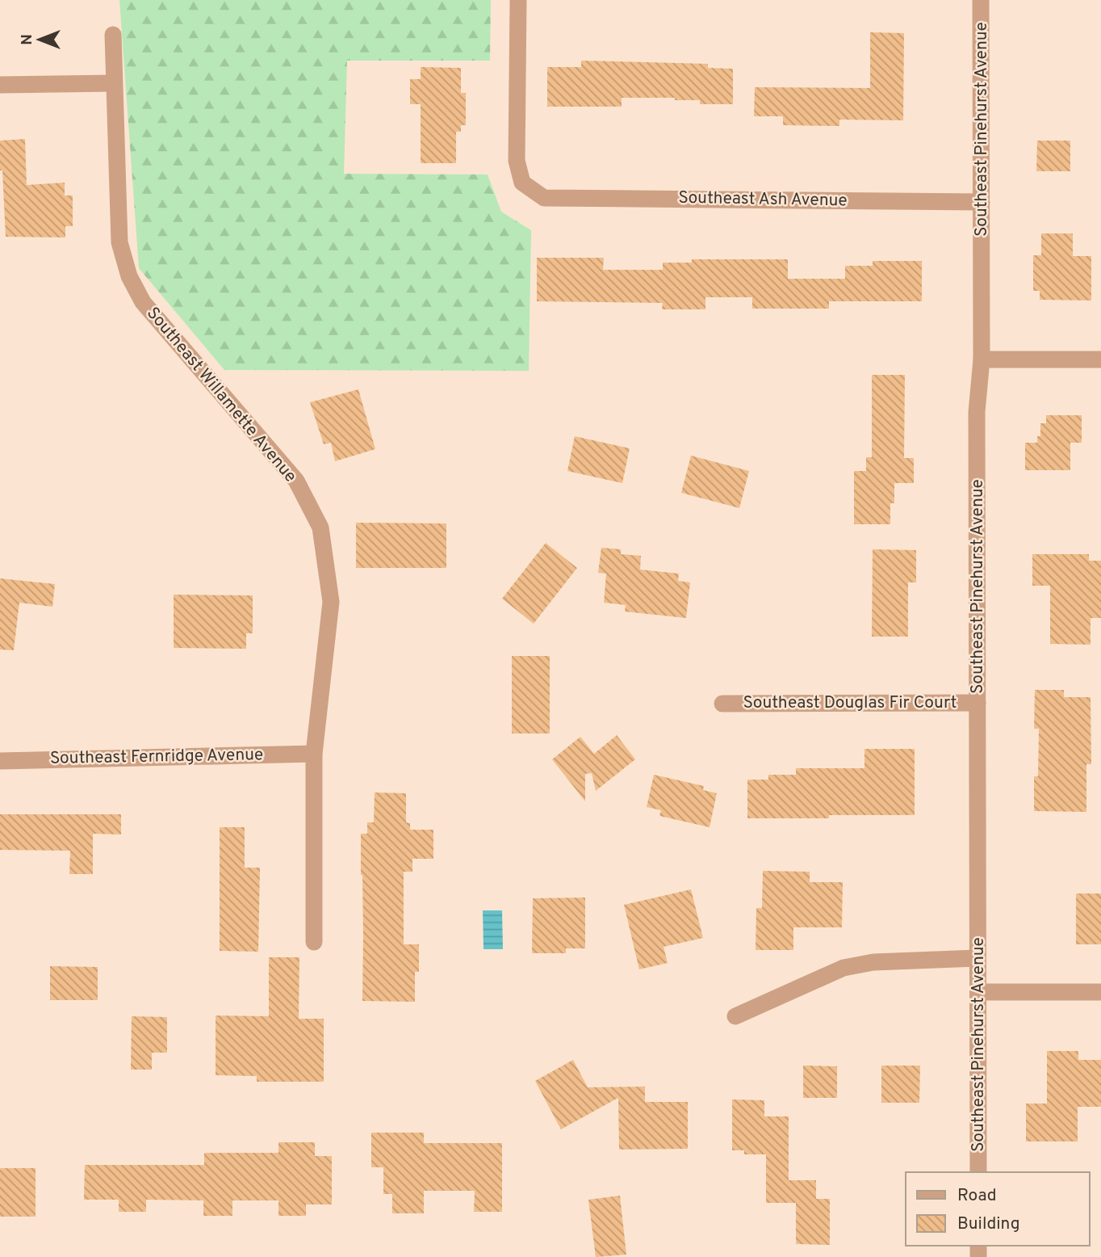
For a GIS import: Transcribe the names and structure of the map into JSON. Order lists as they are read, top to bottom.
{
  "streets": {
    "street": [
      "Southeast Pinehurst Avenue",
      "Southeast Ash Avenue",
      "Southeast Willamette Avenue",
      "Southeast Douglas Fir Court",
      "Southeast Fernridge Avenue"
    ]
  },
  "crossings": [
    ["Southeast Pinehurst Avenue", "Southeast Ash Avenue"],
    ["Southeast Pinehurst Avenue", "Southeast Douglas Fir Court"],
    ["Southeast Willamette Avenue", "Southeast Fernridge Avenue"]
  ],
  "legend": ["Road", "Building"],
  "north": "left"
}
